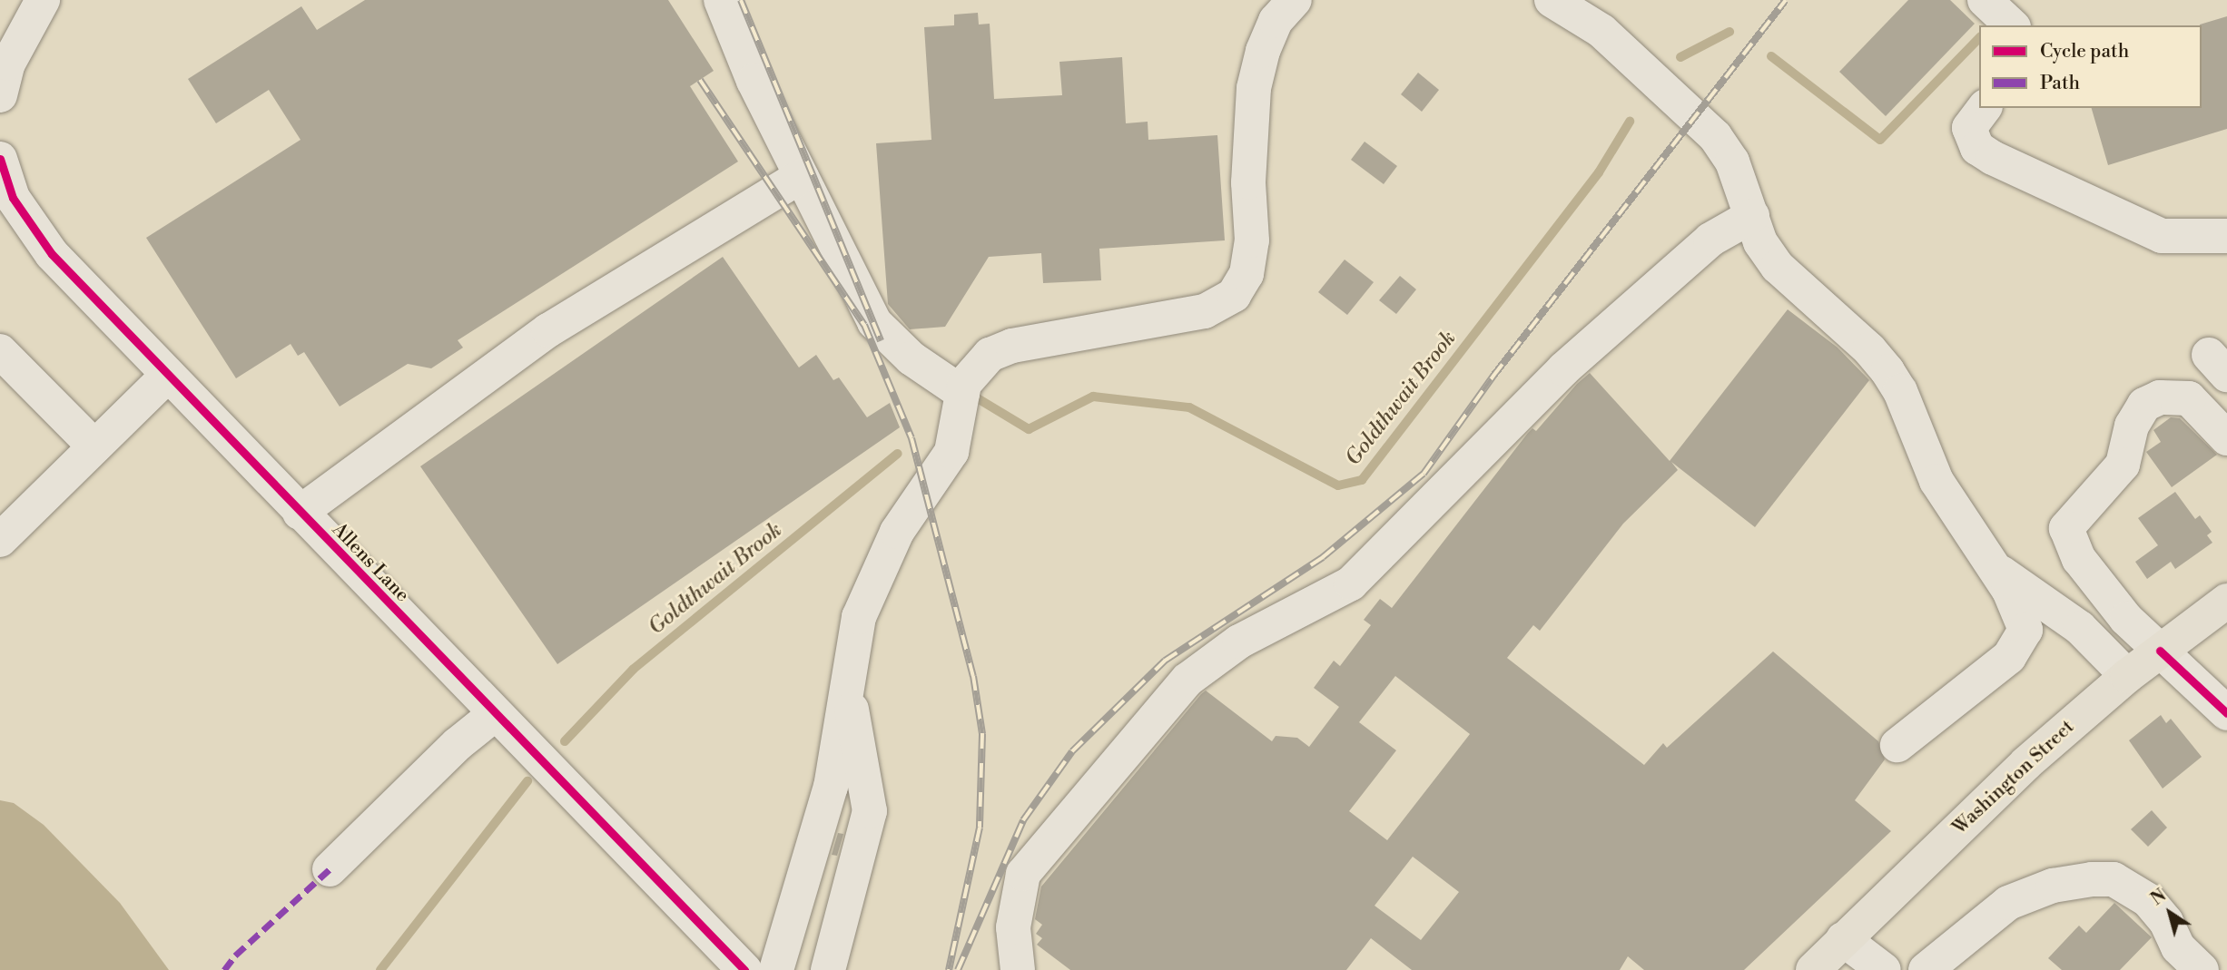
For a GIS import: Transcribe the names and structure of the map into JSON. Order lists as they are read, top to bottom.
{
  "streets": {
    "main road": ["Washington Street"],
    "street": ["Allens Lane"]
  },
  "water": ["Goldthwait Brook"],
  "legend": ["Cycle path", "Path"],
  "north": "top left"
}
